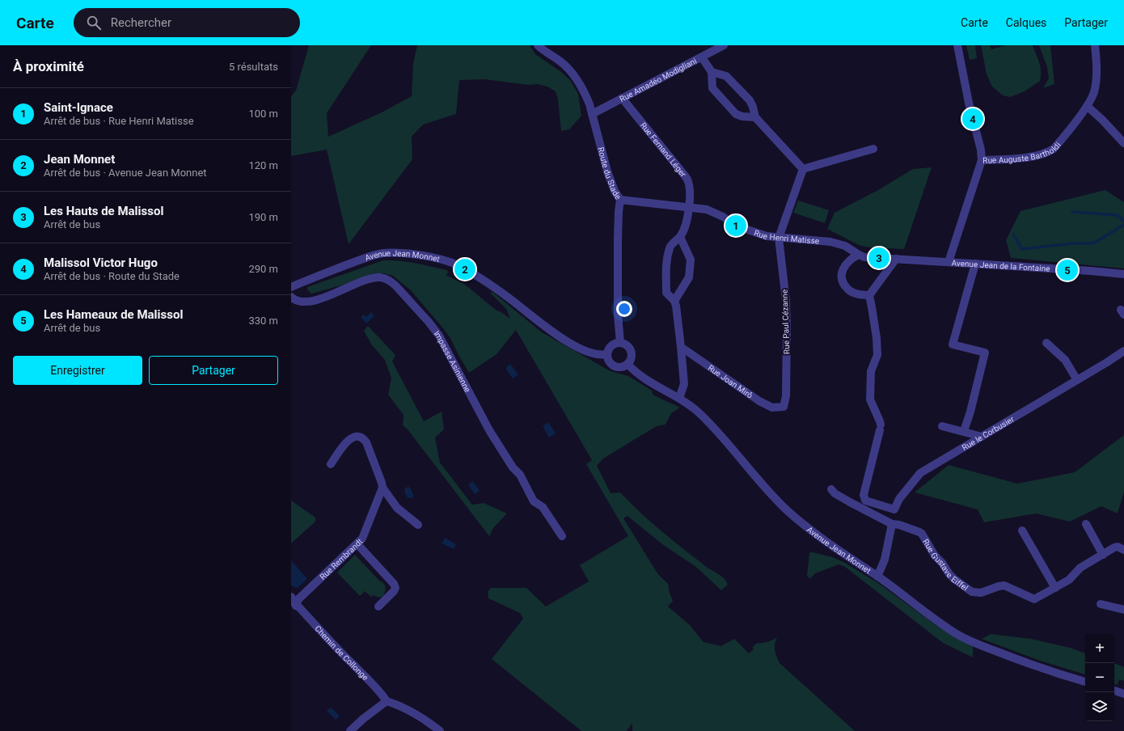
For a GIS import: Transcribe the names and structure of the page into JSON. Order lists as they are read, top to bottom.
{
  "streets": {
    "street": [
      "Rue Amadéo Modigliani",
      "Rue Fernand Léger",
      "Rue Auguste Bartholdi",
      "Route du Stade",
      "Rue Henri Matisse",
      "Avenue Jean Monnet",
      "Avenue Jean de la Fontaine",
      "Rue Paul Cézanne",
      "Impasse Asinienne",
      "Rue Joan Mirô",
      "Rue le Corbusier",
      "Rue Rembrandt",
      "Rue Gustave Eiffel",
      "Chemin de Collonge"
    ]
  },
  "crossings": [
    ["Rue Amadéo Modigliani", "Rue Fernand Léger"],
    ["Rue Amadéo Modigliani", "Route du Stade"],
    ["Rue Fernand Léger", "Rue Henri Matisse"],
    ["Rue Auguste Bartholdi", "Avenue Jean de la Fontaine"],
    ["Route du Stade", "Rue Henri Matisse"],
    ["Route du Stade", "Avenue Jean Monnet"],
    ["Rue Henri Matisse", "Avenue Jean de la Fontaine"],
    ["Rue Henri Matisse", "Rue Paul Cézanne"],
    ["Rue Paul Cézanne", "Rue Joan Mirô"],
    ["Rue Rembrandt", "Chemin de Collonge"]
  ],
  "page": {
    "header": "Carte",
    "search": "Rechercher",
    "nav": ["Carte", "Calques", "Partager"],
    "heading": ["À proximité", "5 résultats"],
    "list": [
      {
        "mark": "1",
        "name": "Saint-Ignace",
        "note": "Arrêt de bus · Rue Henri Matisse",
        "value": "100 m"
      },
      {
        "mark": "2",
        "name": "Jean Monnet",
        "note": "Arrêt de bus · Avenue Jean Monnet",
        "value": "120 m"
      },
      {
        "mark": "3",
        "name": "Les Hauts de Malissol",
        "note": "Arrêt de bus",
        "value": "190 m"
      },
      {
        "mark": "4",
        "name": "Malissol Victor Hugo",
        "note": "Arrêt de bus · Route du Stade",
        "value": "290 m"
      },
      {
        "mark": "5",
        "name": "Les Hameaux de Malissol",
        "note": "Arrêt de bus",
        "value": "330 m"
      }
    ],
    "pins": [
      "4",
      "1",
      "3",
      "2",
      "5"
    ],
    "buttons": ["Enregistrer", "Partager"],
    "map_buttons": ["+", "−"]
  }
}
